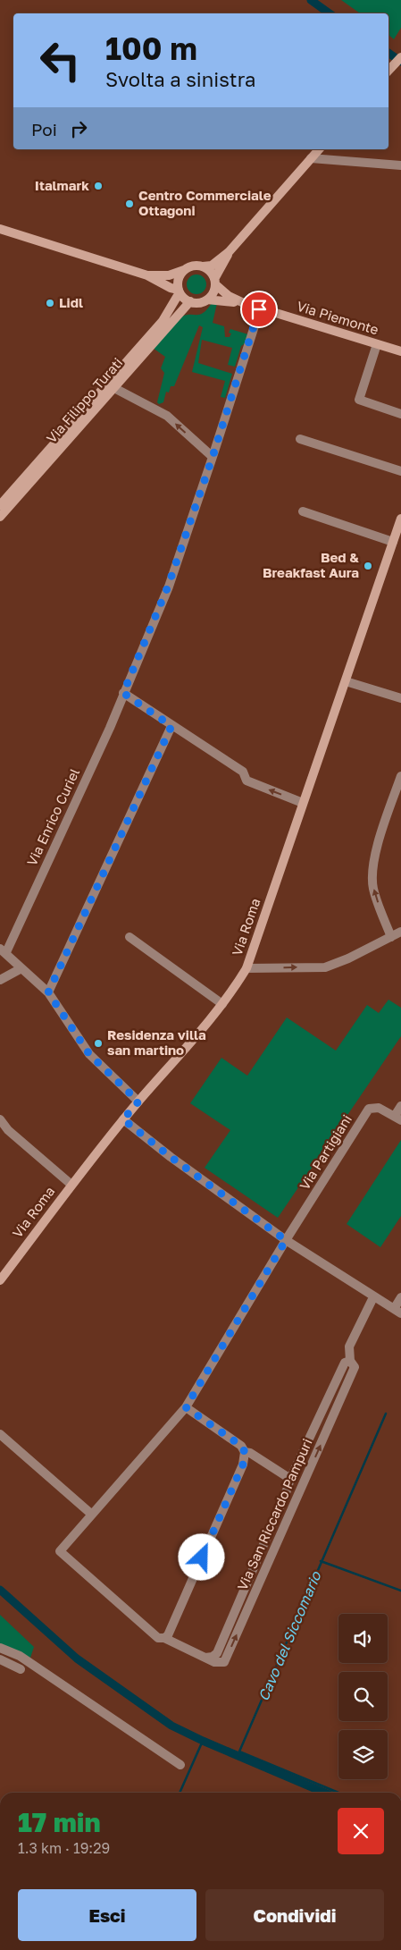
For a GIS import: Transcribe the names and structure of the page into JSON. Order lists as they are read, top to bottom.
{
  "streets": {
    "street": [
      "Via Piemonte",
      "Via Filippo Turati",
      "Via Enrico Curiel",
      "Via Roma",
      "Via Partigiani",
      "Via San Riccardo Pampuri"
    ]
  },
  "crossings": [
    ["Via Piemonte", "Via Filippo Turati"],
    ["Via Piemonte", "Via Enrico Curiel"]
  ],
  "water": ["Cavo del Siccomario"],
  "places": [
    "Italmark",
    "Centro Commerciale Ottagoni",
    "Lidl",
    "Bed & Breakfast Aura",
    "Residenza villa san martino"
  ],
  "page": {
    "turn": ["100 m", "Svolta a sinistra"],
    "then": "Poi",
    "heading": ["17 min", "1.3 km · 19:29"],
    "buttons": ["Esci", "Condividi"]
  }
}
